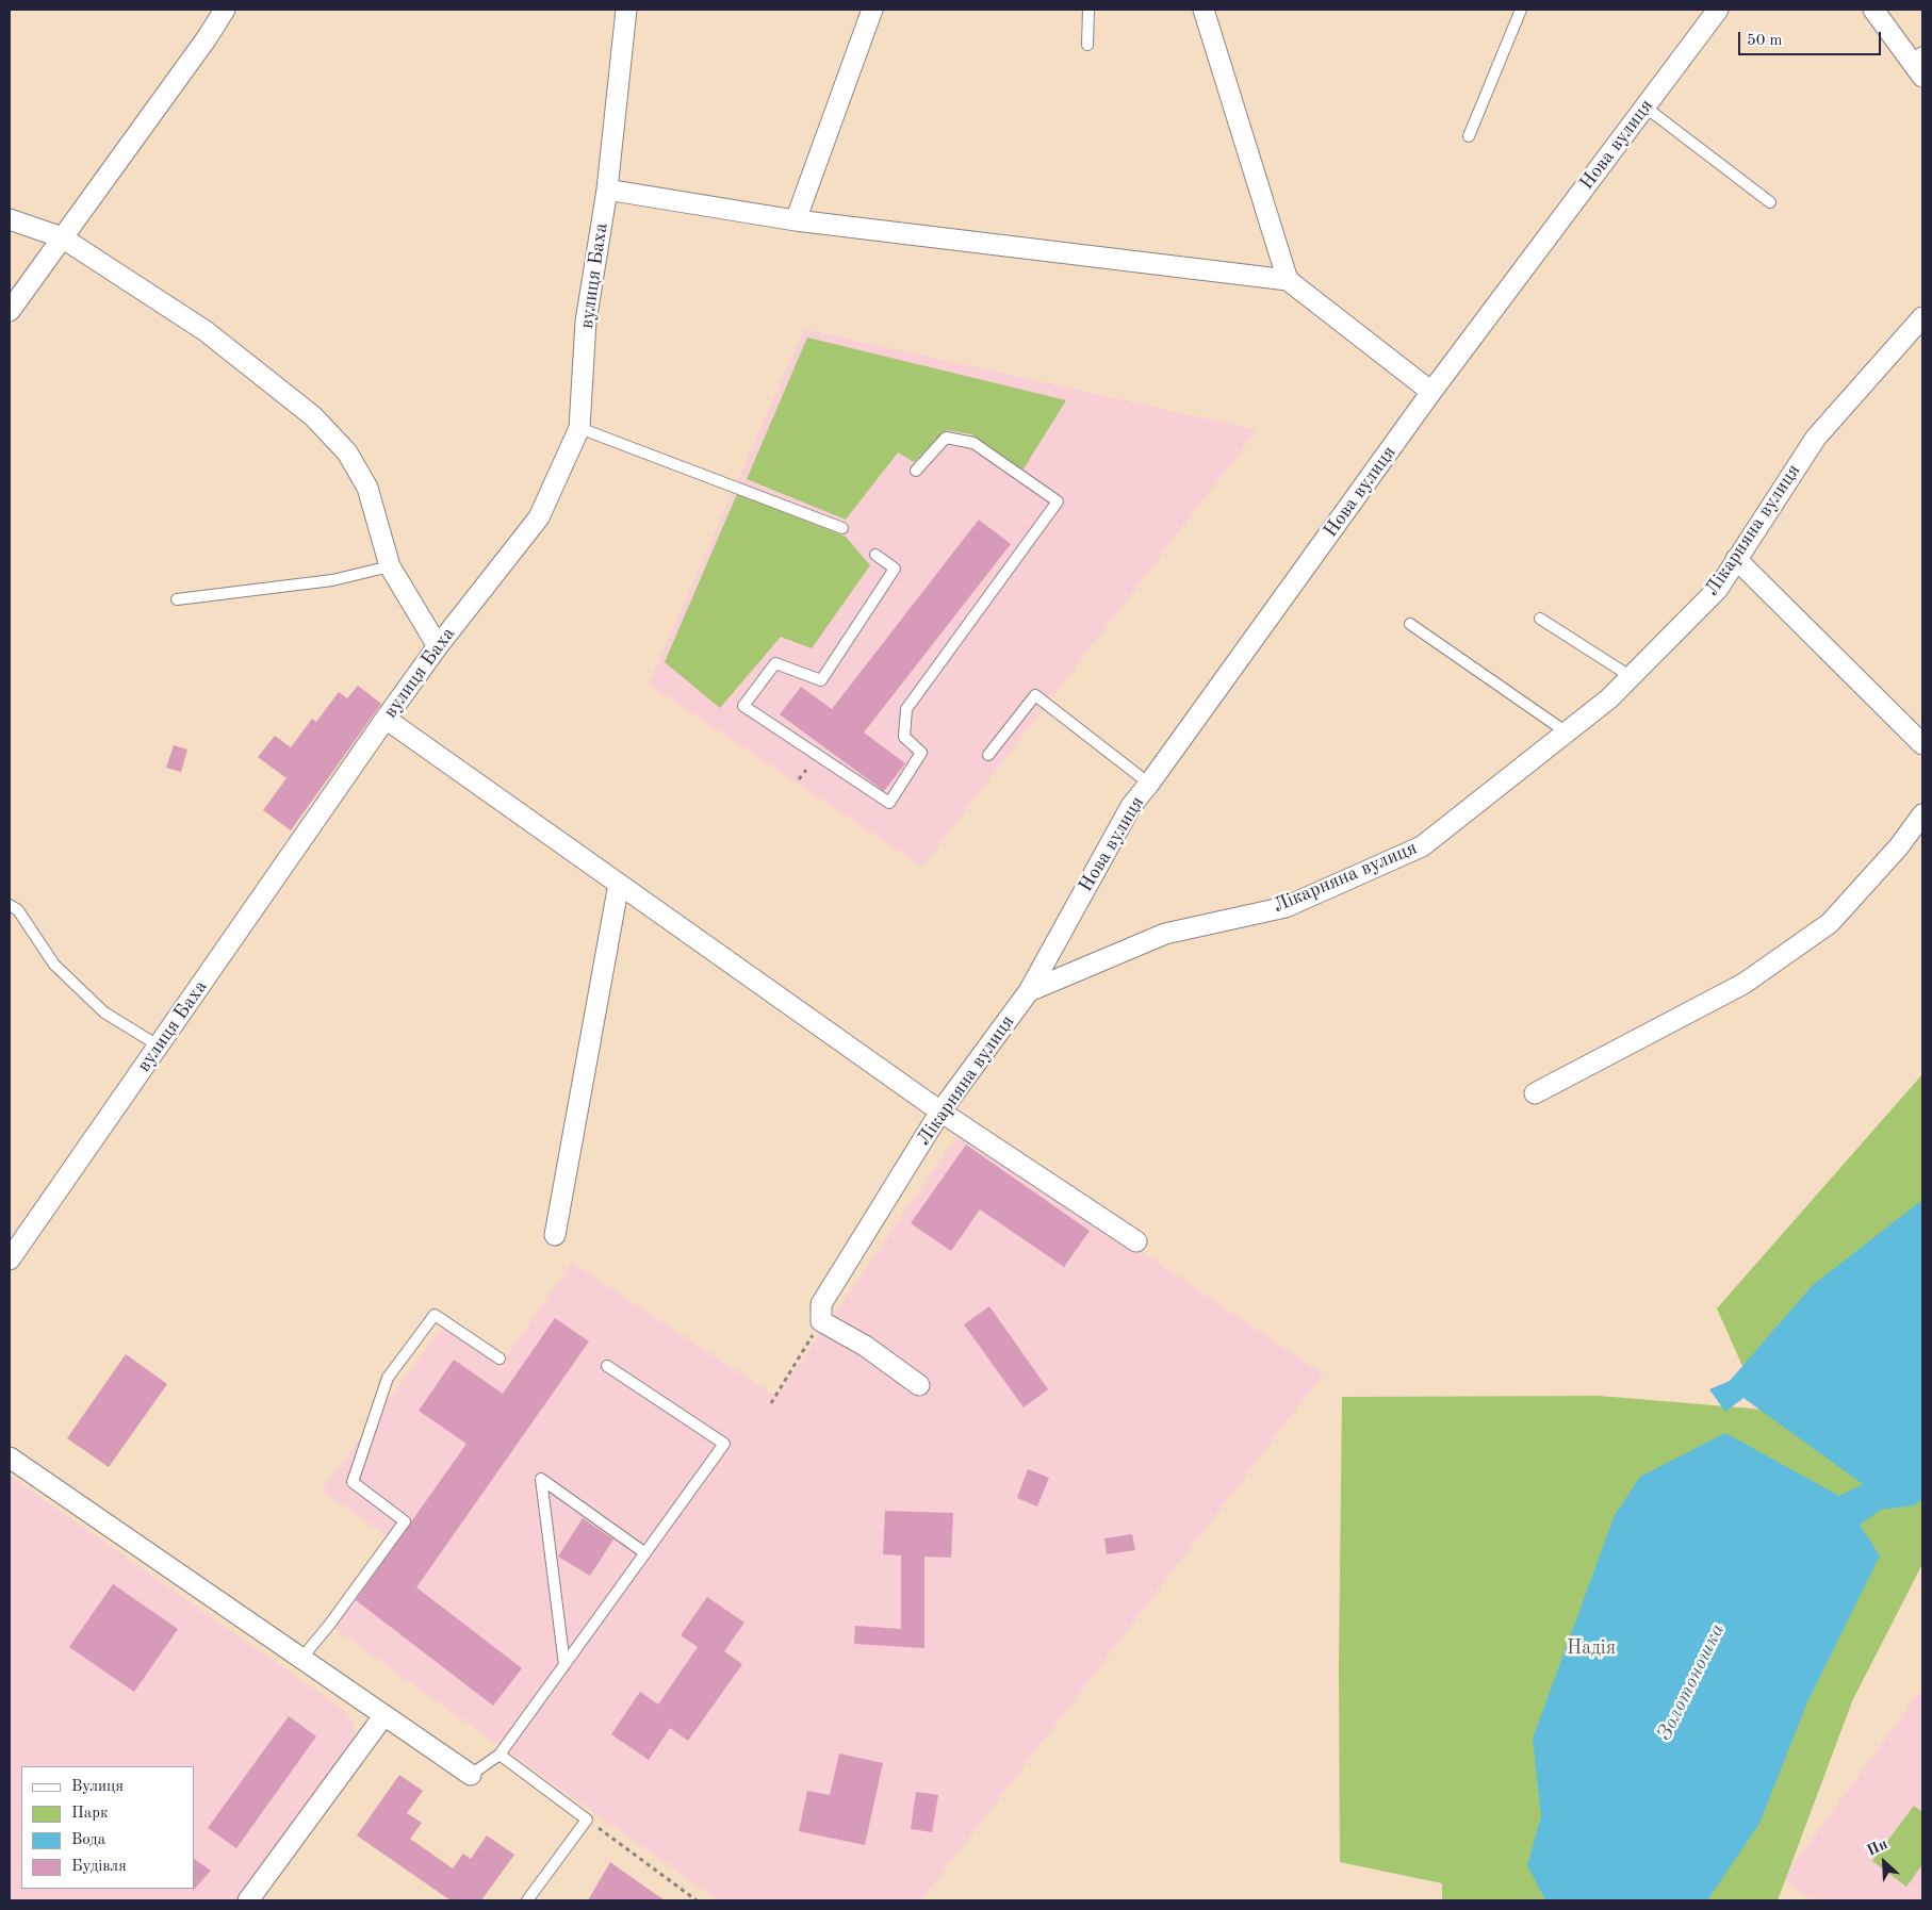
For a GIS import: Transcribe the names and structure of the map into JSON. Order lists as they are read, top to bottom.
{
  "streets": {
    "street": ["Нова вулиця", "вулиця Баха", "Лікарняна вулиця"]
  },
  "crossings": [
    ["Нова вулиця", "Лікарняна вулиця"]
  ],
  "water": ["Золотоношка"],
  "parks": ["Надія"],
  "legend": [
    "Вулиця",
    "Парк",
    "Вода",
    "Будівля"
  ],
  "scale_bar": "50 m",
  "north": "top left"
}
